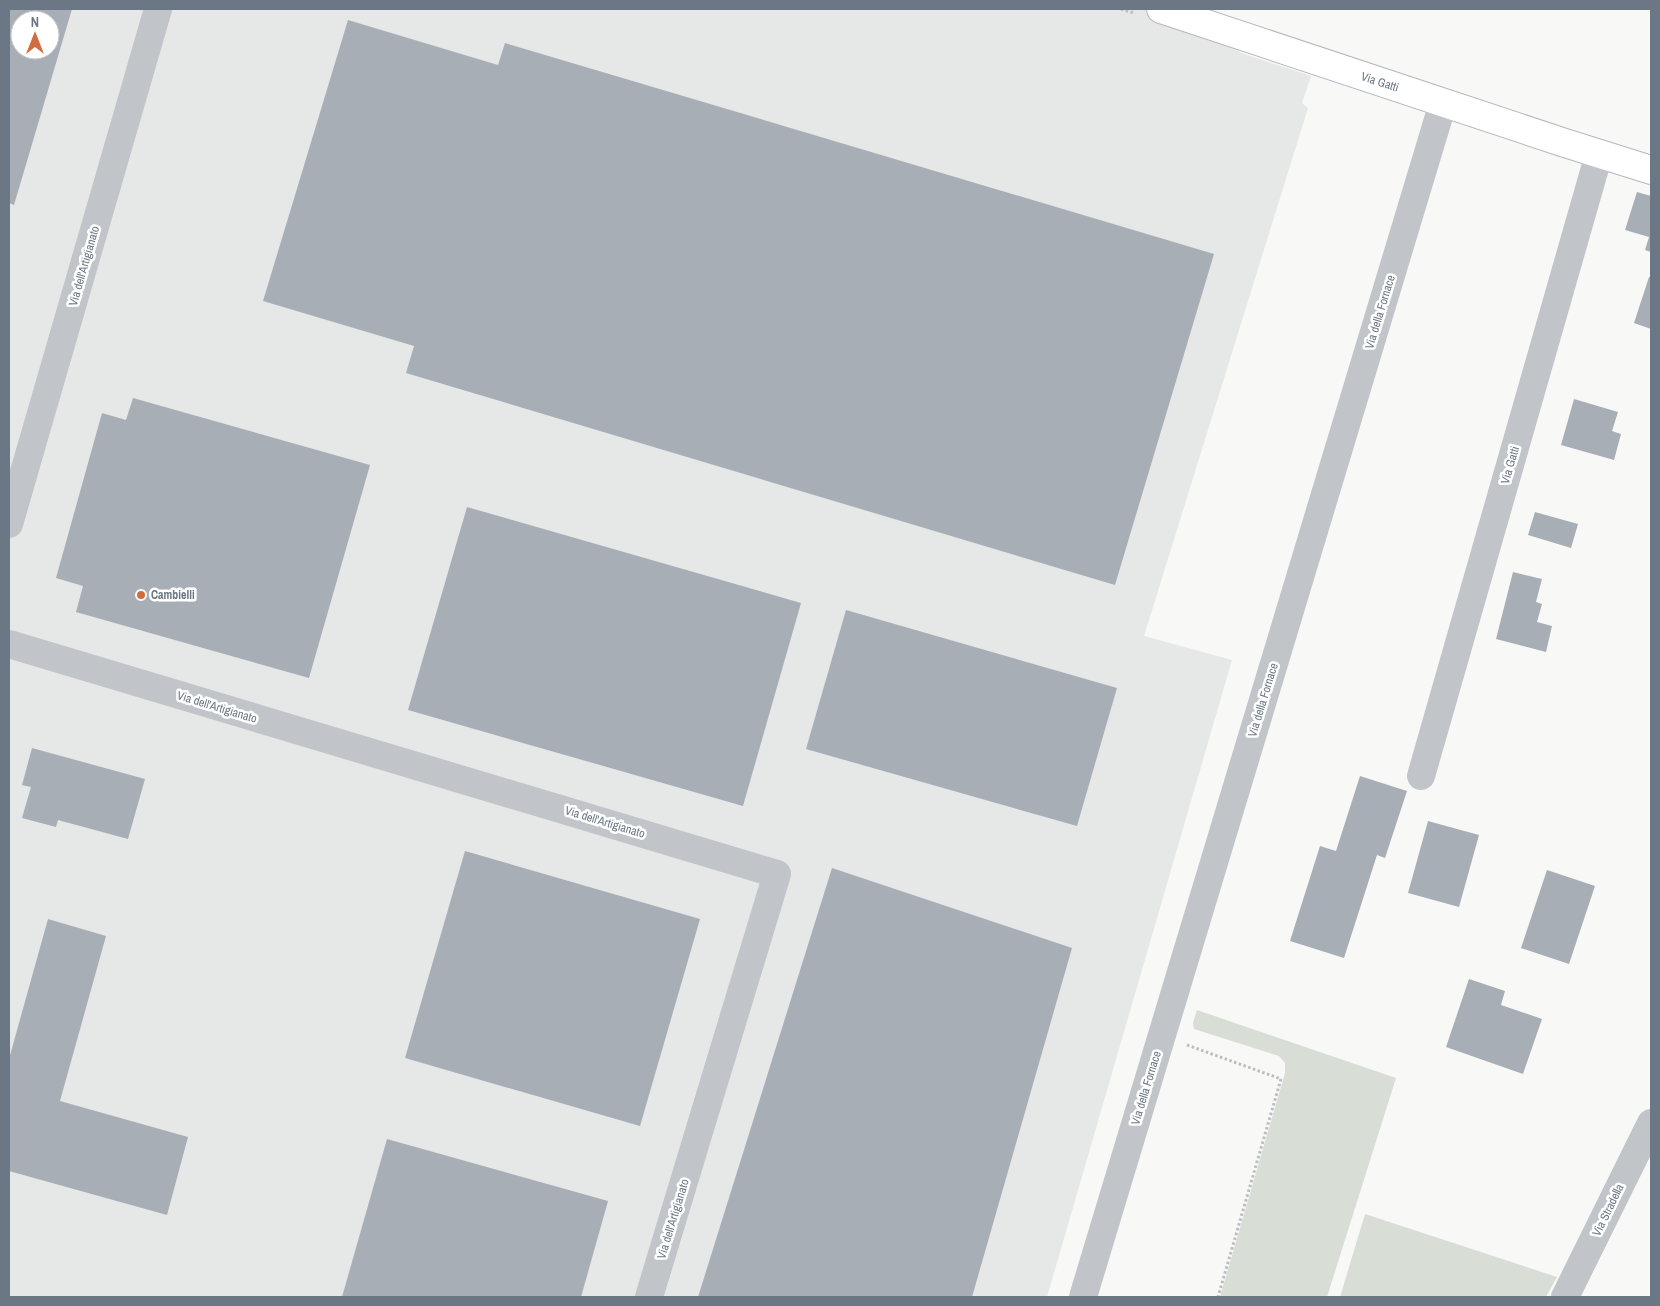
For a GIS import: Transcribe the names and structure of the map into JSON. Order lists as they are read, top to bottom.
{
  "streets": {
    "street": [
      "Via Gatti",
      "Via dell'Artigianato",
      "Via della Fornace",
      "Via Stradella"
    ]
  },
  "crossings": [
    ["Via Gatti", "Via della Fornace"]
  ],
  "places": ["Cambielli"],
  "north": "top"
}
